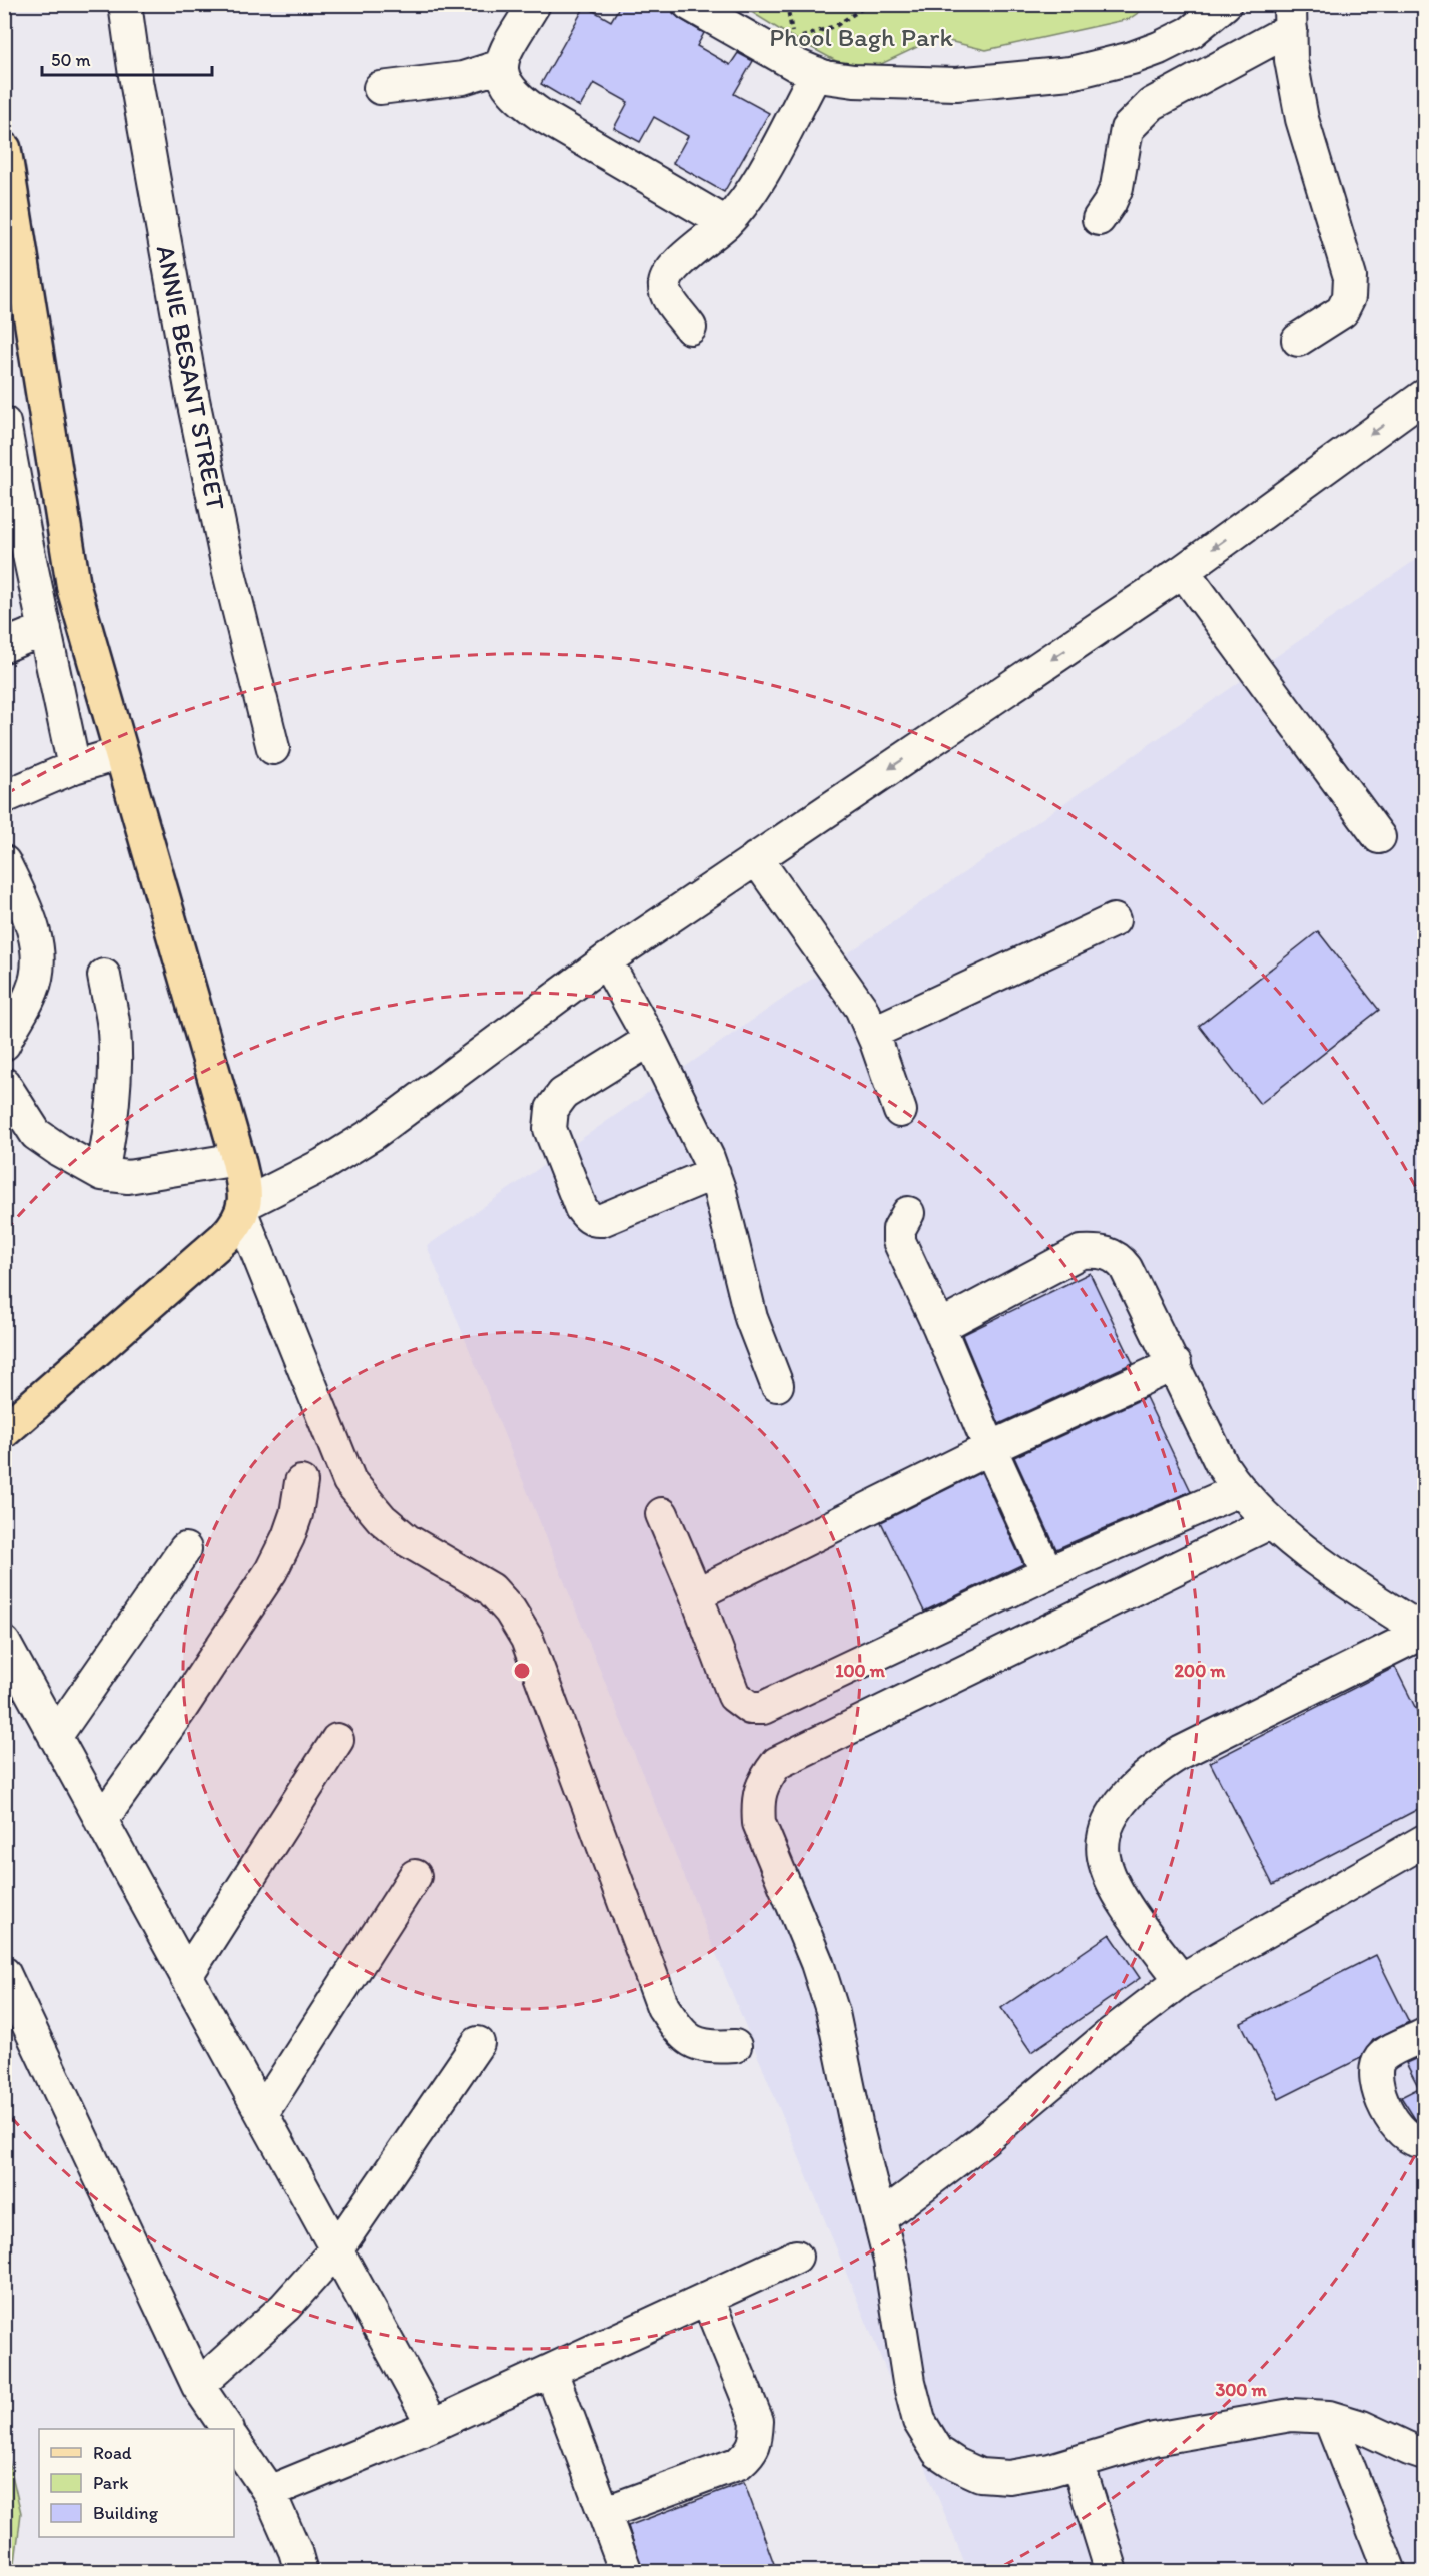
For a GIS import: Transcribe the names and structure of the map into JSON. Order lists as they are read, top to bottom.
{
  "streets": {
    "street": ["ANNIE BESANT STREET"]
  },
  "parks": ["Phool Bagh Park"],
  "legend": ["Road", "Park", "Building"],
  "scale_bar": "50 m",
  "rings": ["100 m", "200 m", "300 m"]
}
